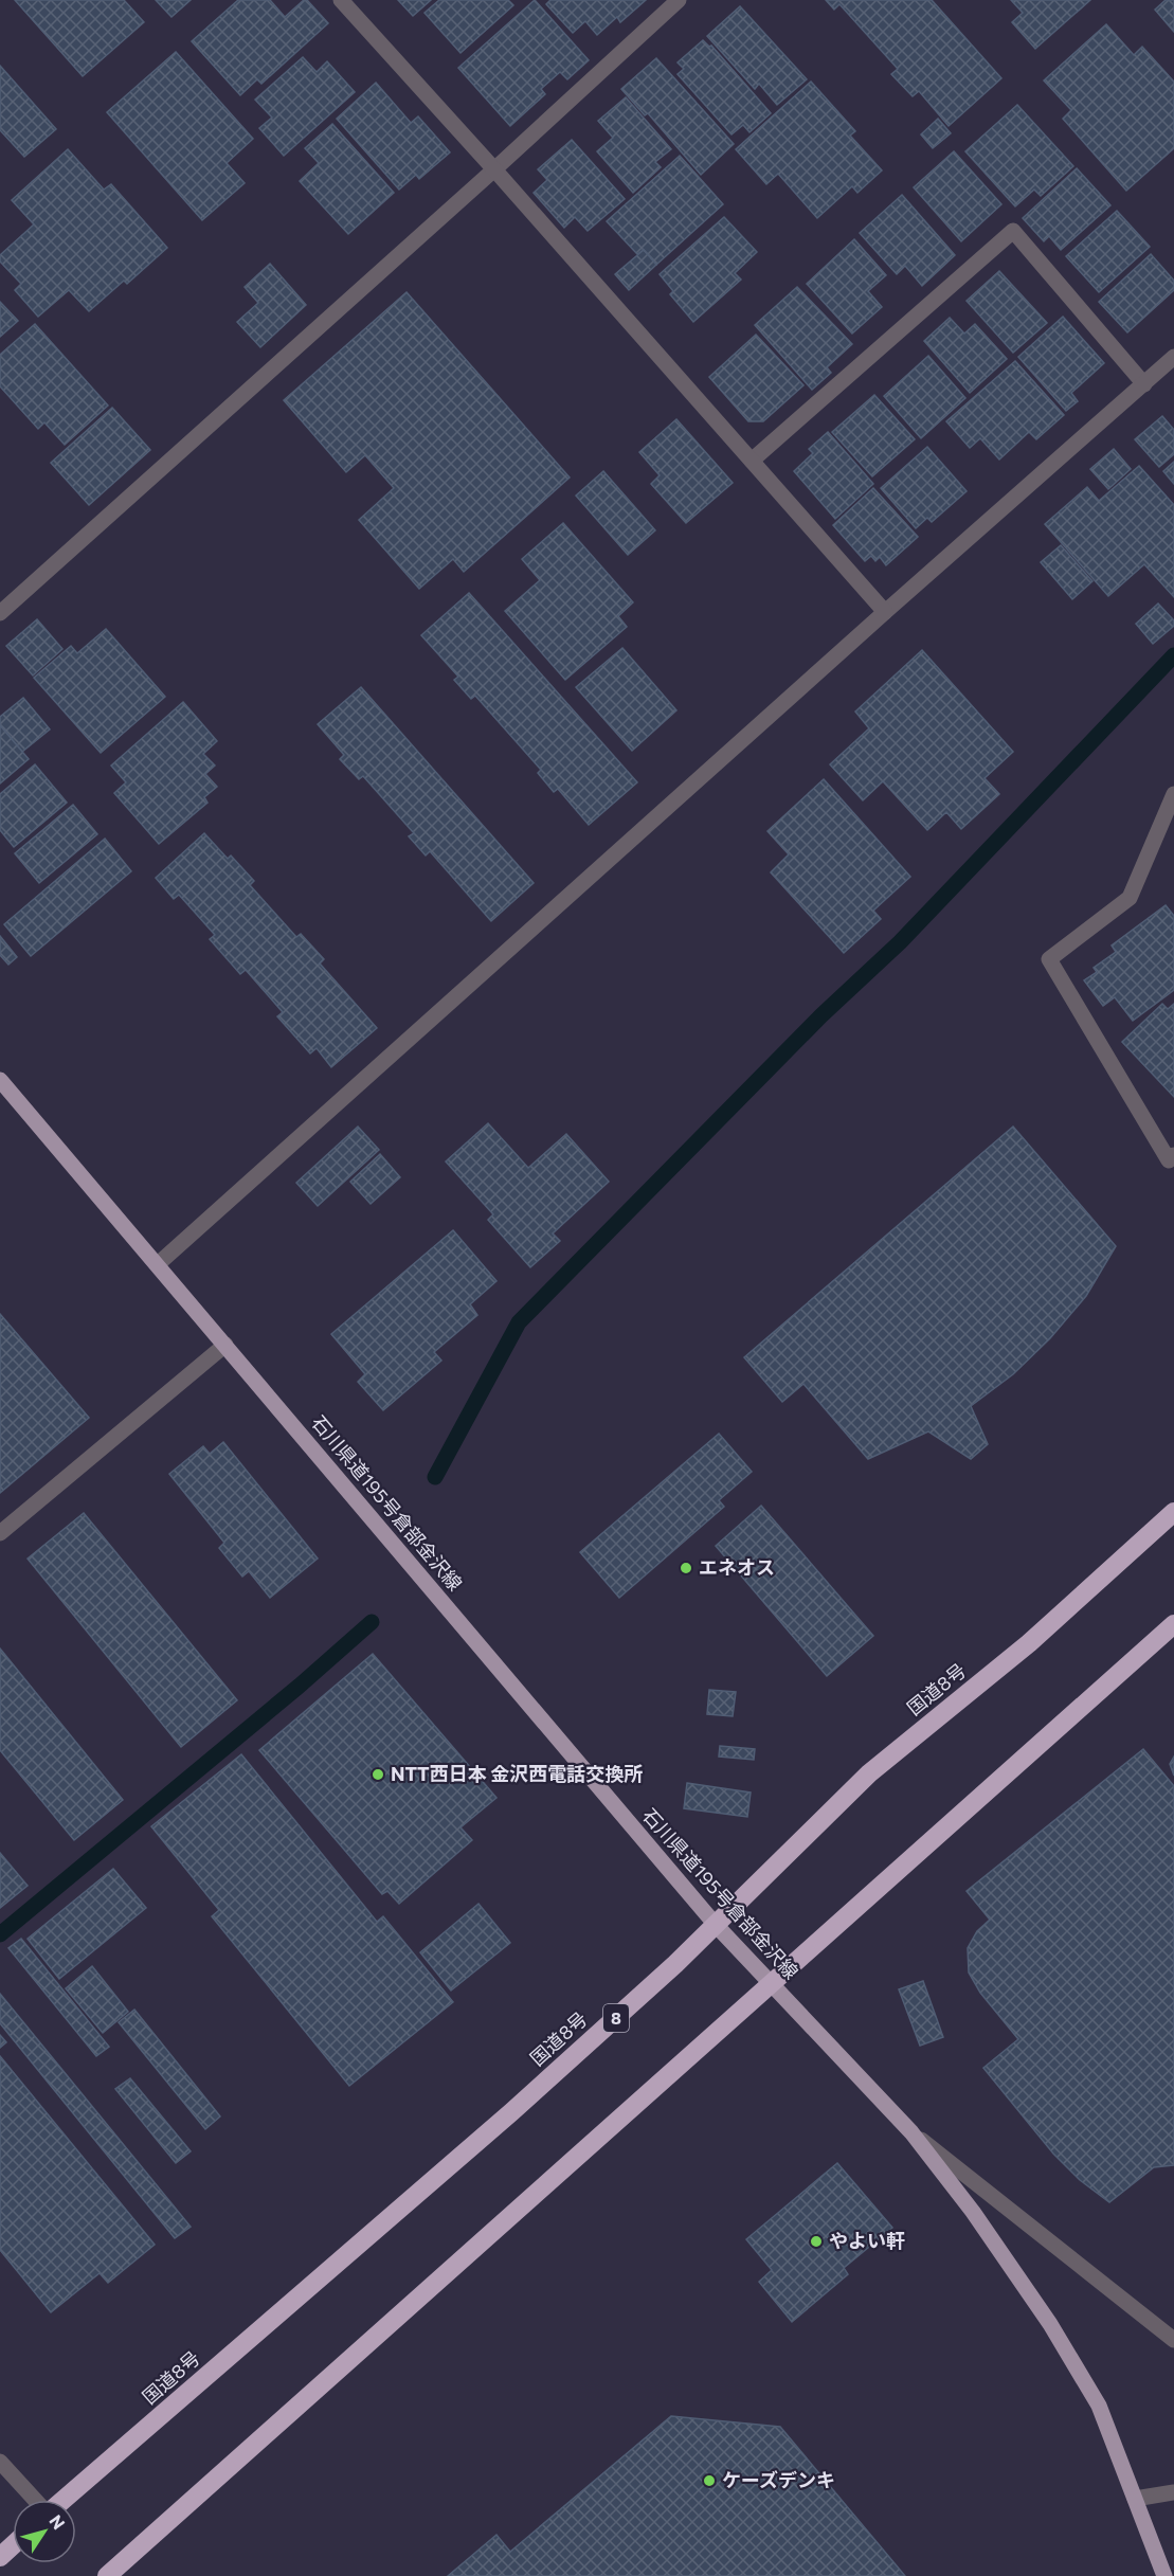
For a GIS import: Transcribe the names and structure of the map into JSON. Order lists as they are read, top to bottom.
{
  "streets": {
    "highway": ["国道8号", "8"],
    "main road": ["石川県道195号倉部金沢線"]
  },
  "crossings": [
    ["石川県道195号倉部金沢線", "国道8号"]
  ],
  "places": [
    "エネオス",
    "NTT西日本 金沢西電話交換所",
    "やよい軒",
    "ケーズデンキ"
  ],
  "north": "top right"
}
